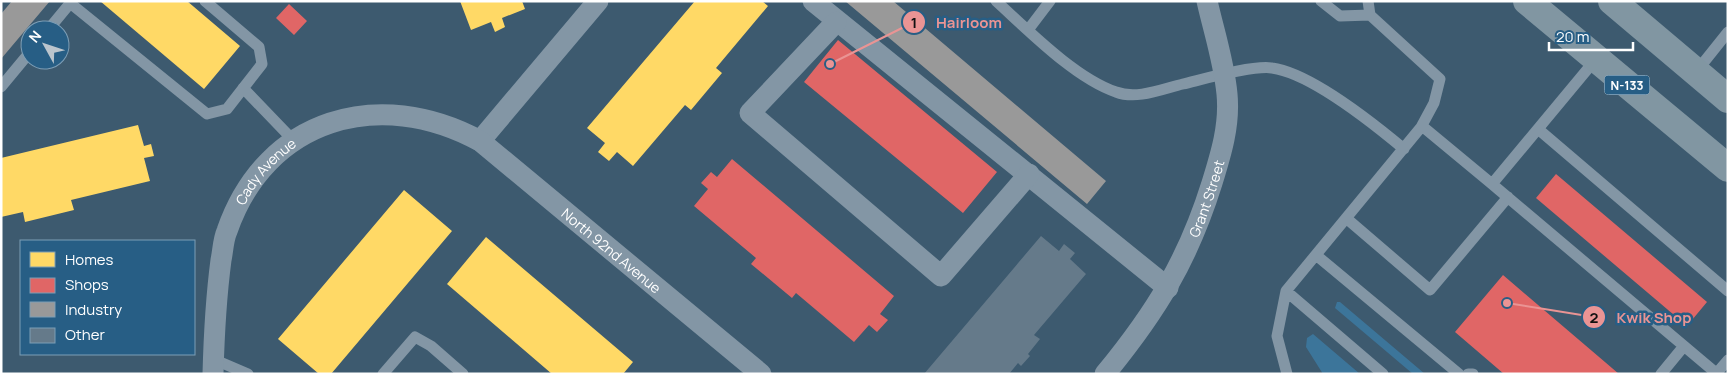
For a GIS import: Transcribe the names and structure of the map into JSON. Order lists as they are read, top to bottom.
{
  "streets": {
    "main road": ["N-133"],
    "street": ["Cady Avenue", "Grant Street", "North 92nd Avenue"]
  },
  "crossings": [
    ["Cady Avenue", "North 92nd Avenue"]
  ],
  "places": ["Hairloom", "Kwik Shop"],
  "legend": [
    "Homes",
    "Shops",
    "Industry",
    "Other"
  ],
  "scale_bar": "20 m",
  "north": "top left"
}
